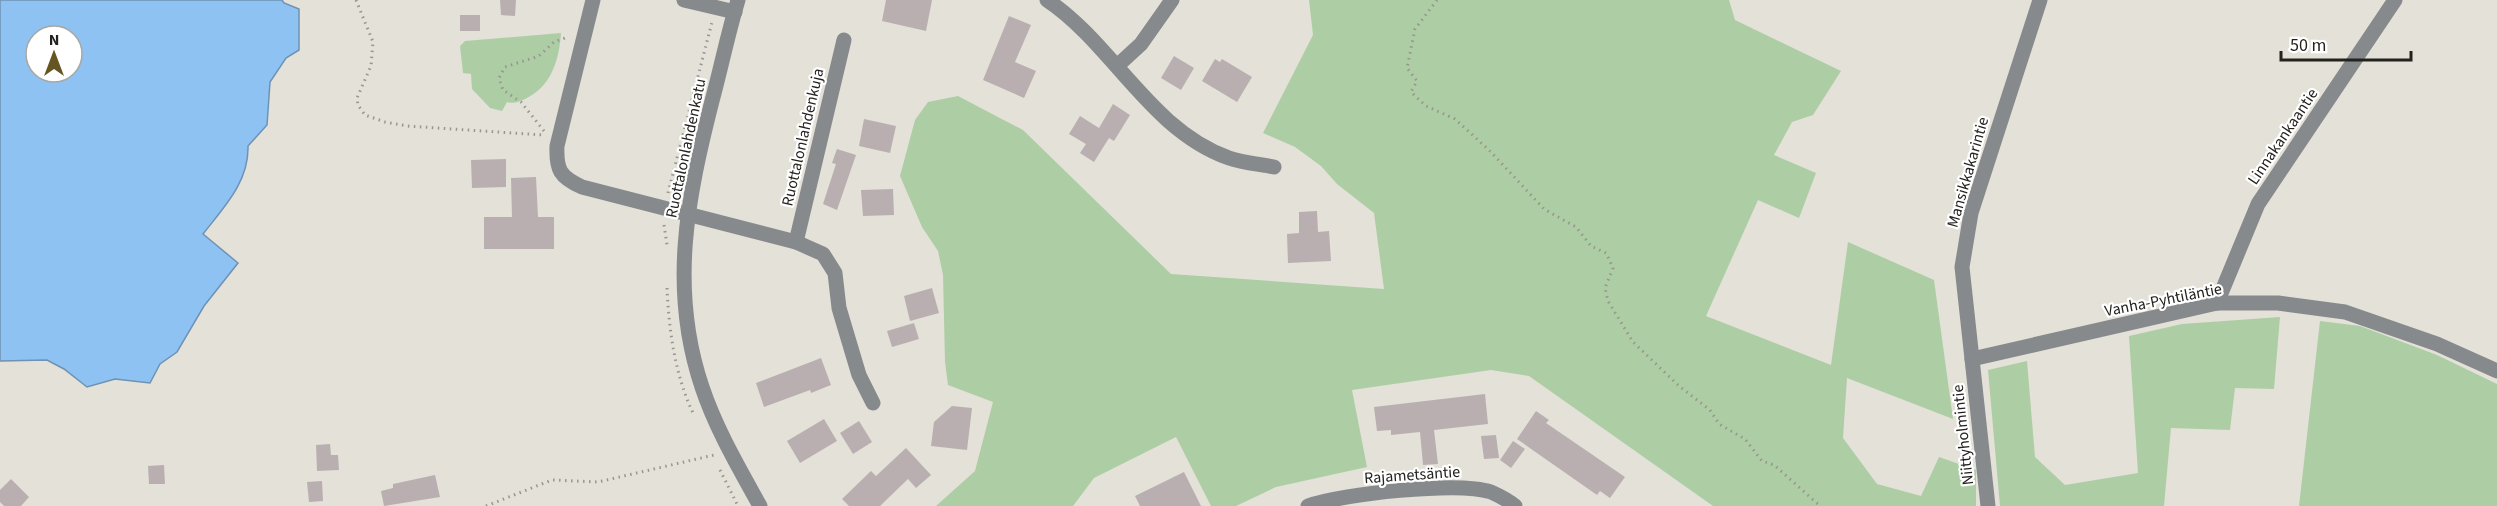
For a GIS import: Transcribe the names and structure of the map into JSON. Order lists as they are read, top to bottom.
{
  "streets": {
    "street": [
      "Linnakankaantie",
      "Ruottalonlahdenkuja",
      "Ruottalonlahdenkatu",
      "Mansikkakarintie",
      "Vanha-Pyhtiläntie",
      "Niittyholmintie",
      "Rajametsäntie"
    ]
  },
  "crossings": [
    ["Linnakankaantie", "Vanha-Pyhtiläntie"],
    ["Mansikkakarintie", "Vanha-Pyhtiläntie"],
    ["Mansikkakarintie", "Niittyholmintie"],
    ["Vanha-Pyhtiläntie", "Niittyholmintie"]
  ],
  "scale_bar": "50 m",
  "north": "top"
}
